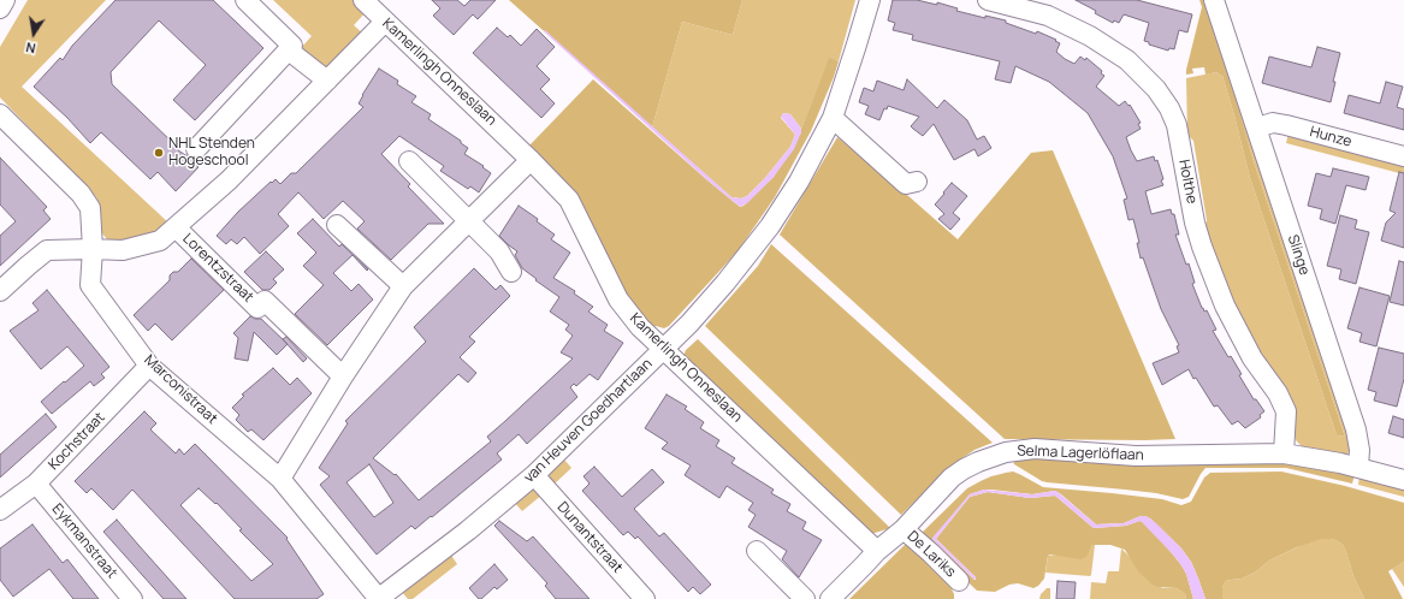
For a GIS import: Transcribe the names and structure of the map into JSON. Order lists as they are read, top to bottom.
{
  "streets": {
    "street": [
      "Kamerlingh Onneslaan",
      "Hunze",
      "Holthe",
      "Slinge",
      "Lorentzstraat",
      "Marconistraat",
      "van Heuven Goedhartlaan",
      "Kochstraat",
      "Selma Lagerlöflaan",
      "Dunantstraat",
      "Eykmanstraat",
      "De Lariks"
    ]
  },
  "crossings": [
    ["Kamerlingh Onneslaan", "van Heuven Goedhartlaan"],
    ["Kamerlingh Onneslaan", "Selma Lagerlöflaan"],
    ["Hunze", "Slinge"],
    ["Holthe", "Selma Lagerlöflaan"],
    ["Slinge", "Selma Lagerlöflaan"],
    ["Marconistraat", "van Heuven Goedhartlaan"],
    ["Marconistraat", "Kochstraat"],
    ["van Heuven Goedhartlaan", "Dunantstraat"],
    ["Kochstraat", "Eykmanstraat"],
    ["Selma Lagerlöflaan", "De Lariks"]
  ],
  "places": ["NHL Stenden Hogeschool"],
  "north": "bottom"
}
